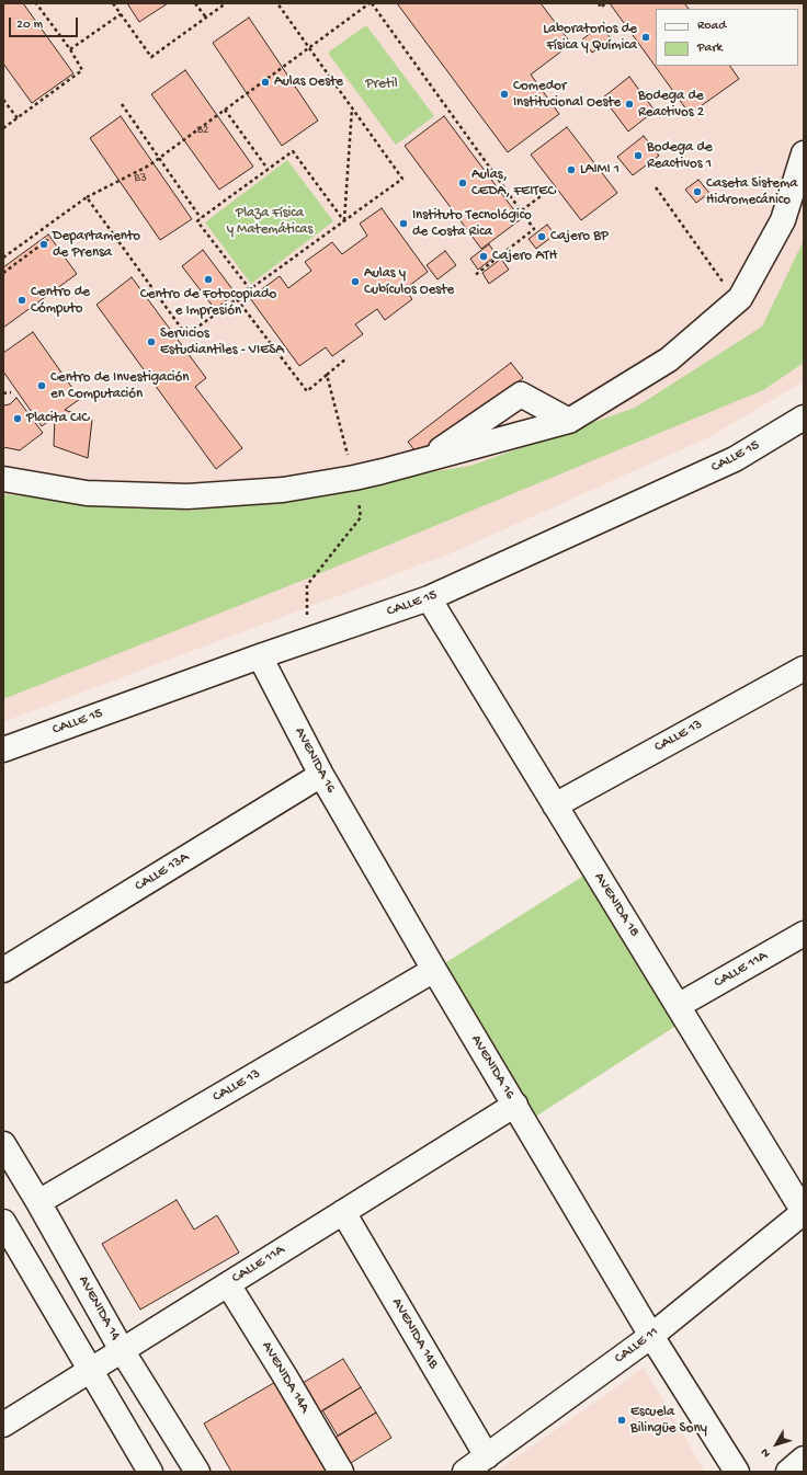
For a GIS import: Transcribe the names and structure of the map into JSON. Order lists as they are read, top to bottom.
{
  "streets": {
    "street": [
      "CALLE 15",
      "CALLE 13",
      "AVENIDA 16",
      "CALLE 13A",
      "AVENIDA 18",
      "CALLE 11A",
      "AVENIDA 14",
      "AVENIDA 14B",
      "CALLE 11",
      "AVENIDA 14A"
    ]
  },
  "crossings": [
    ["CALLE 15", "AVENIDA 16"],
    ["CALLE 15", "AVENIDA 18"],
    ["CALLE 13", "AVENIDA 16"],
    ["CALLE 13", "AVENIDA 18"],
    ["CALLE 13", "AVENIDA 14"],
    ["AVENIDA 16", "CALLE 13A"],
    ["AVENIDA 16", "CALLE 11A"],
    ["AVENIDA 16", "CALLE 11"],
    ["AVENIDA 18", "CALLE 11A"],
    ["AVENIDA 18", "CALLE 11"],
    ["CALLE 11A", "AVENIDA 14"],
    ["CALLE 11A", "AVENIDA 14B"],
    ["CALLE 11A", "AVENIDA 14A"],
    ["AVENIDA 14B", "CALLE 11"]
  ],
  "parks": ["Pretil", "Plaza Física y Matemáticas"],
  "places": [
    "Laboratorios de Física y Química",
    "Aulas Oeste",
    "Comedor Institucional Oeste",
    "Bodega de Reactivos 2",
    "Bodega de Reactivos 1",
    "LAIMI 1",
    "Aulas, CEDA, FEITEC",
    "Caseta Sistema Hidromecánico",
    "Instituto Tecnológico de Costa Rica",
    "Cajero BP",
    "Departamento de Prensa",
    "Cajero ATH",
    "Centro de Fotocopiado e Impresión",
    "Aulas y Cubículos Oeste",
    "Centro de Cómputo",
    "Servicios Estudiantiles - VIESA",
    "Centro de Investigación en Computación",
    "Placita CIC",
    "Escuela Bilingüe Sony"
  ],
  "house_numbers": ["B2", "B3"],
  "legend": ["Road", "Park"],
  "scale_bar": "20 m",
  "north": "bottom left"
}
